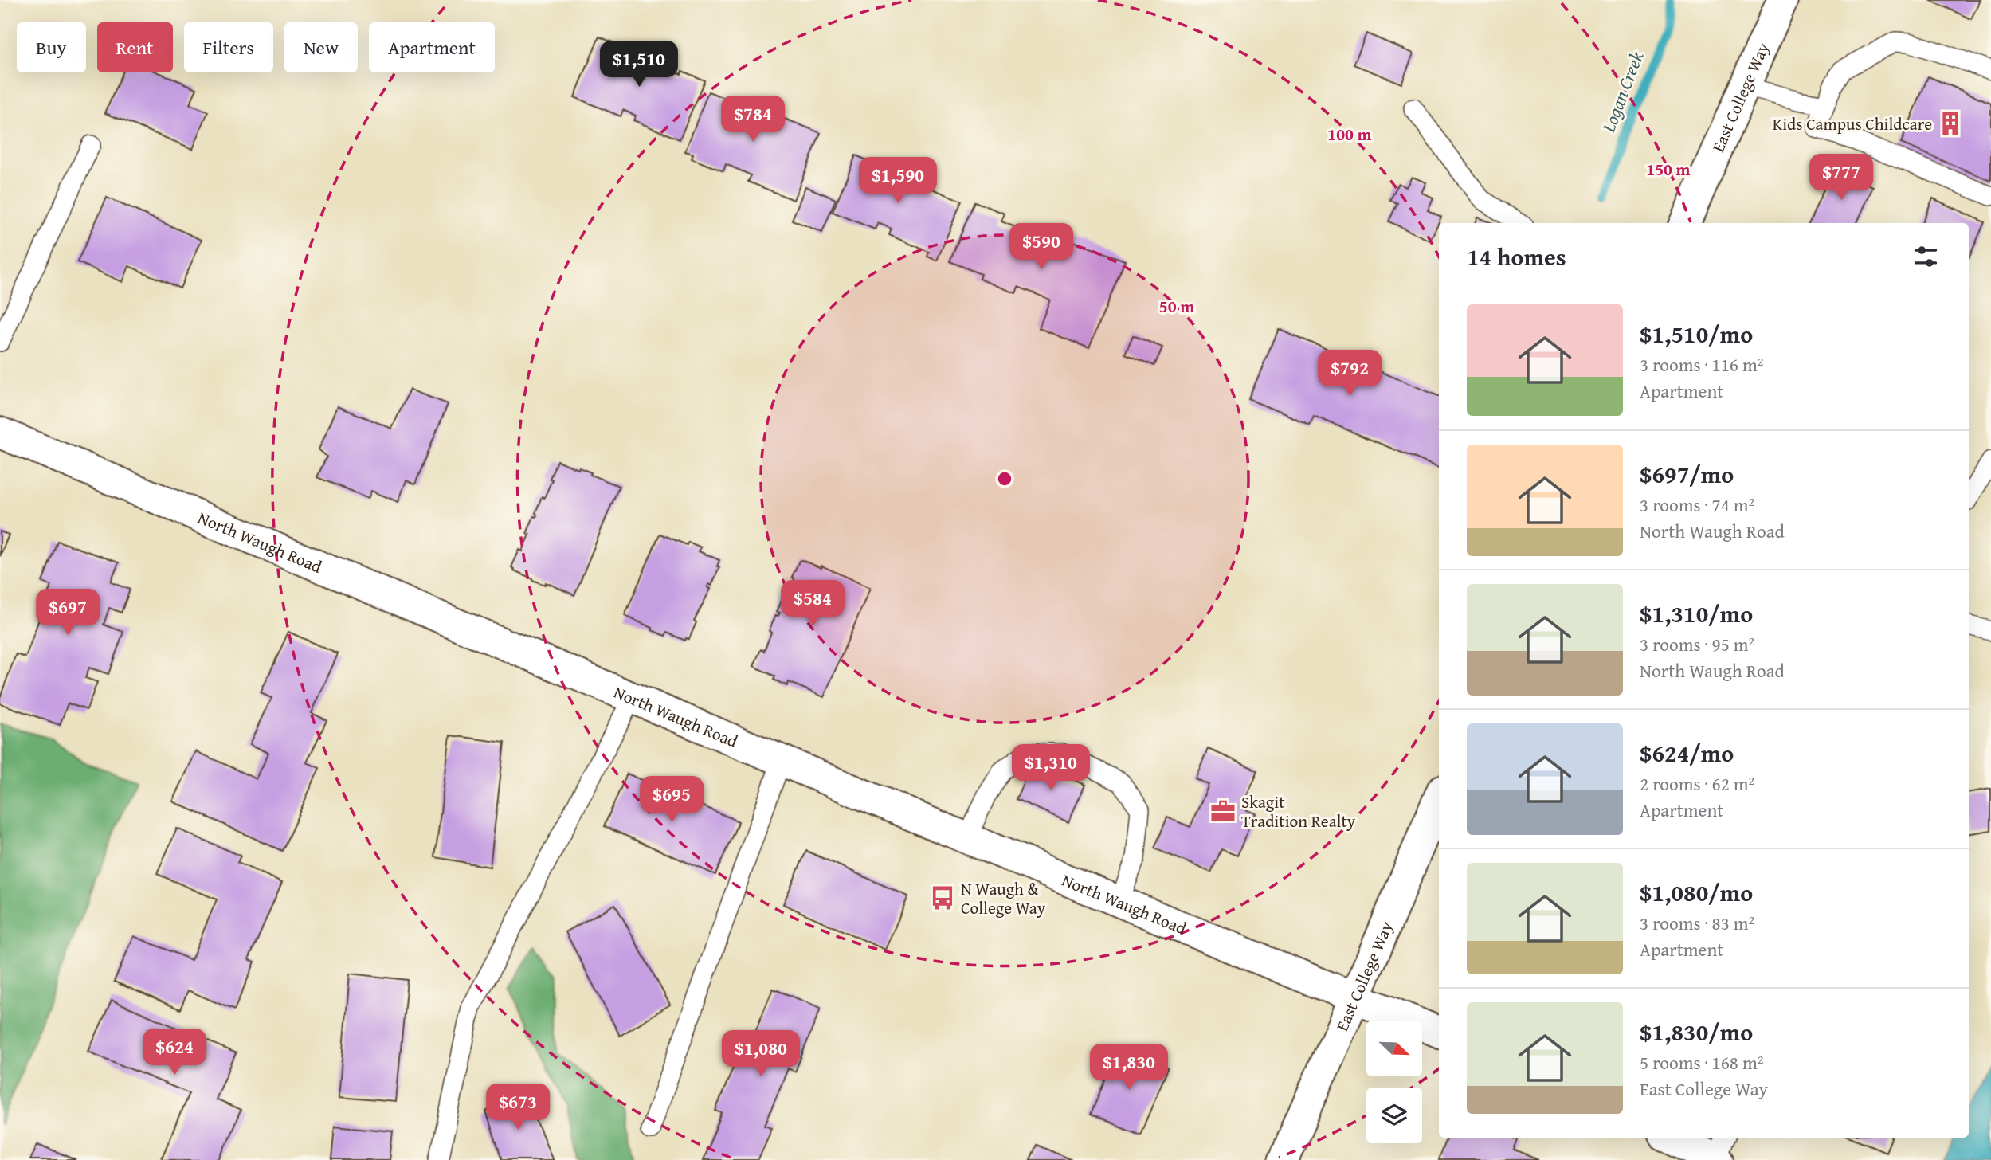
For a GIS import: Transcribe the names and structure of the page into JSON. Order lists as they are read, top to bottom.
{
  "streets": {
    "street": ["East College Way", "North Waugh Road"]
  },
  "crossings": [
    ["East College Way", "North Waugh Road"]
  ],
  "water": ["Logan Creek"],
  "places": {
    "building": ["Kids Campus Childcare"],
    "office": ["Skagit Tradition Realty"],
    "bus stop": ["N Waugh & College Way"]
  },
  "north": "bottom right",
  "page": {
    "chip": [
      "Buy",
      "Rent",
      "Filters",
      "New",
      "Apartment"
    ],
    "price": [
      "$1,510",
      "$784",
      "$777",
      "$1,590",
      "$590",
      "$792",
      "$584",
      "$697",
      "$1,310",
      "$695",
      "$624",
      "$1,080",
      "$1,830",
      "$673"
    ],
    "heading": "14 homes",
    "list": [
      {
        "name": "$1,510/mo",
        "note": "3 rooms · 116 m² · Apartment"
      },
      {
        "name": "$697/mo",
        "note": "3 rooms · 74 m² · North Waugh Road"
      },
      {
        "name": "$1,310/mo",
        "note": "3 rooms · 95 m² · North Waugh Road"
      },
      {
        "name": "$624/mo",
        "note": "2 rooms · 62 m² · Apartment"
      },
      {
        "name": "$1,080/mo",
        "note": "3 rooms · 83 m² · Apartment"
      },
      {
        "name": "$1,830/mo",
        "note": "5 rooms · 168 m² · East College Way"
      }
    ]
  },
  "rings": ["100 m", "150 m", "50 m"]
}
